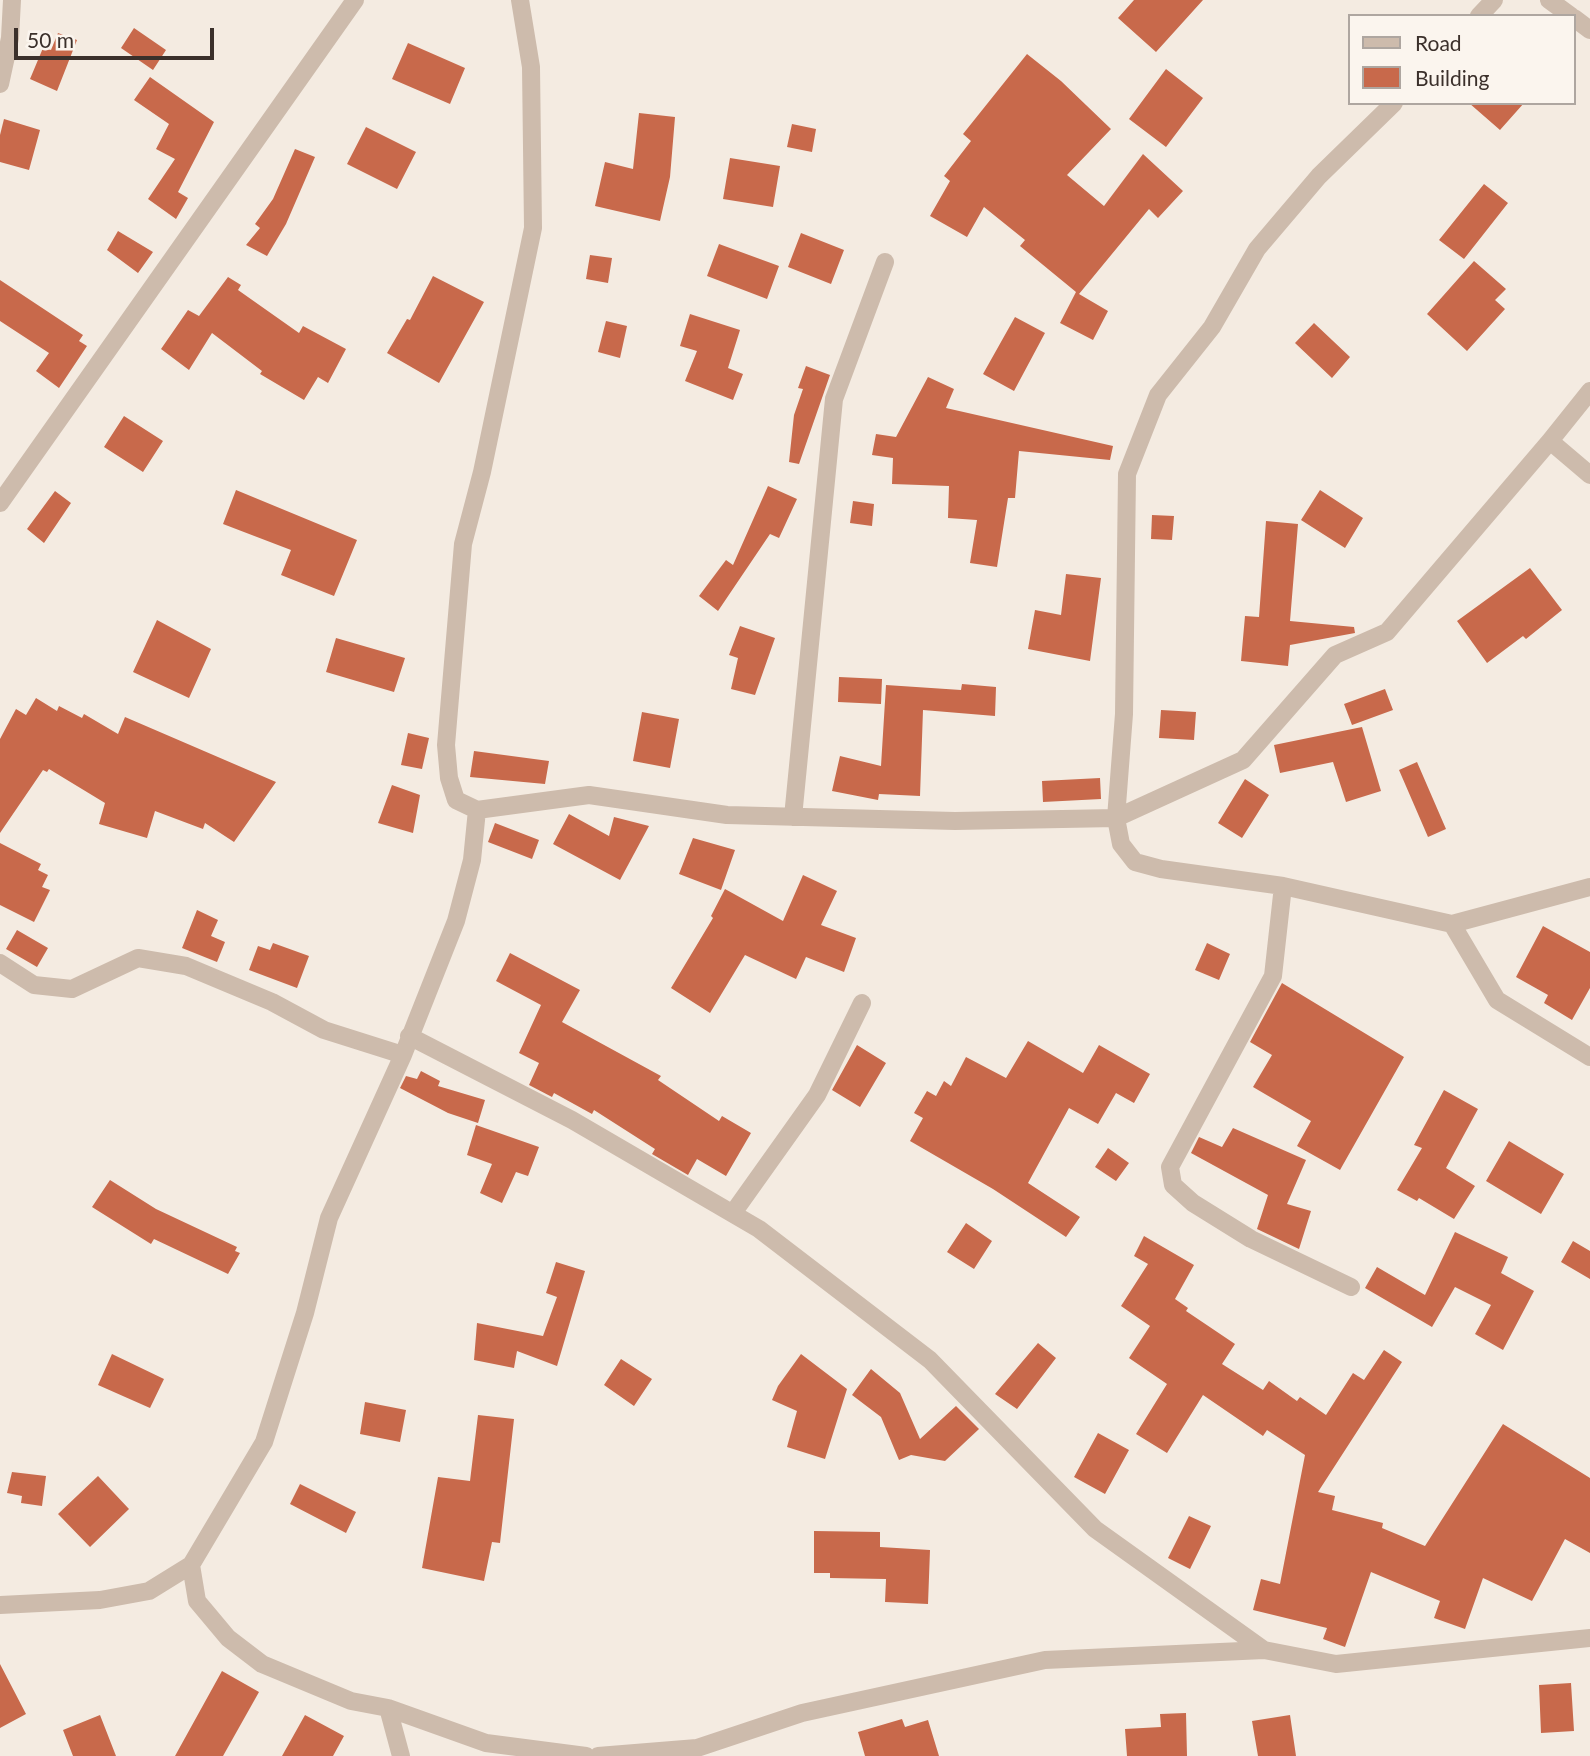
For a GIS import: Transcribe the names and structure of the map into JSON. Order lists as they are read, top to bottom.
{
  "legend": ["Road", "Building"],
  "scale_bar": "50 m"
}
